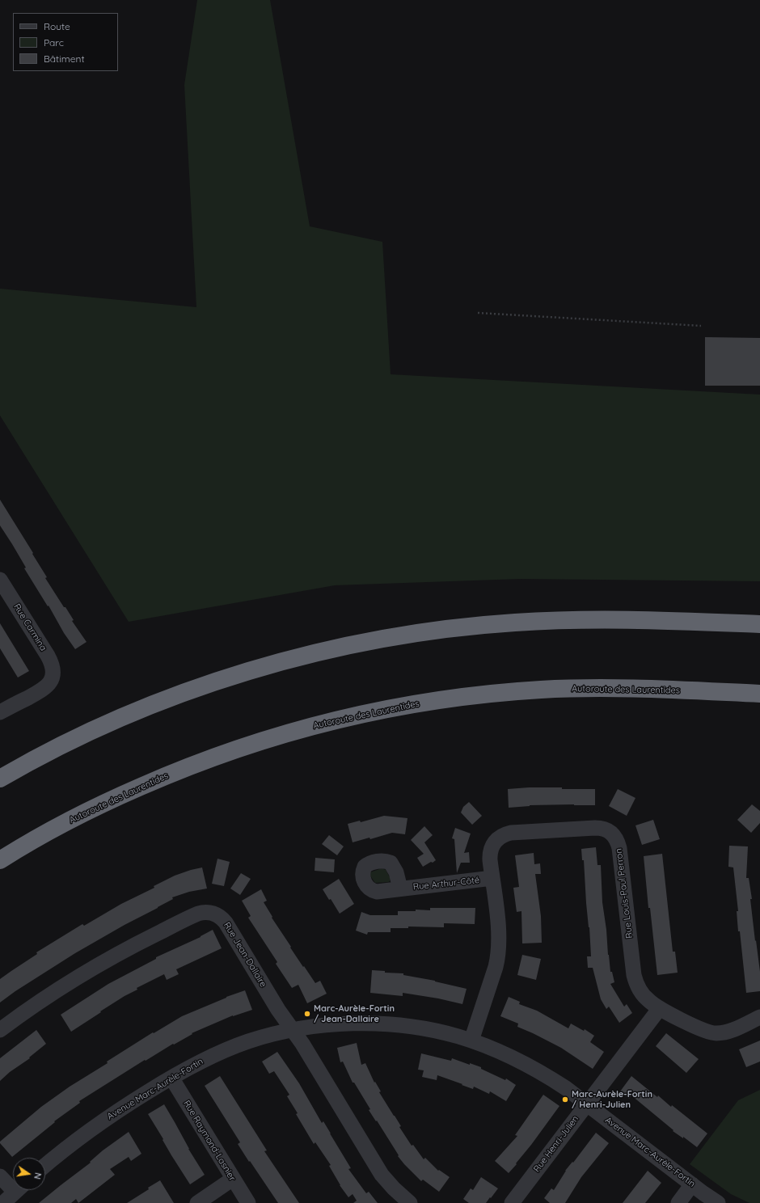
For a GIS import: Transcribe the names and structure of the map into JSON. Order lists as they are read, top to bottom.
{
  "streets": {
    "highway": ["Autoroute des Laurentides"],
    "street": [
      "Rue Carmina",
      "Rue Arthur-Côté",
      "Rue Louis-Paul Perron",
      "Rue Jean-Dallaire",
      "Avenue Marc-Aurèle-Fortin",
      "Rue Raymond-Lasnier",
      "Rue Henri-Julien"
    ]
  },
  "crossings": [
    ["Rue Arthur-Côté", "Rue Louis-Paul Perron"],
    ["Rue Louis-Paul Perron", "Avenue Marc-Aurèle-Fortin"],
    ["Rue Louis-Paul Perron", "Rue Henri-Julien"],
    ["Rue Jean-Dallaire", "Avenue Marc-Aurèle-Fortin"],
    ["Avenue Marc-Aurèle-Fortin", "Rue Raymond-Lasnier"],
    ["Avenue Marc-Aurèle-Fortin", "Rue Henri-Julien"]
  ],
  "places": ["Marc-Aurèle-Fortin / Jean-Dallaire", "Marc-Aurèle-Fortin / Henri-Julien"],
  "legend": ["Route", "Parc", "Bâtiment"],
  "north": "right"
}
